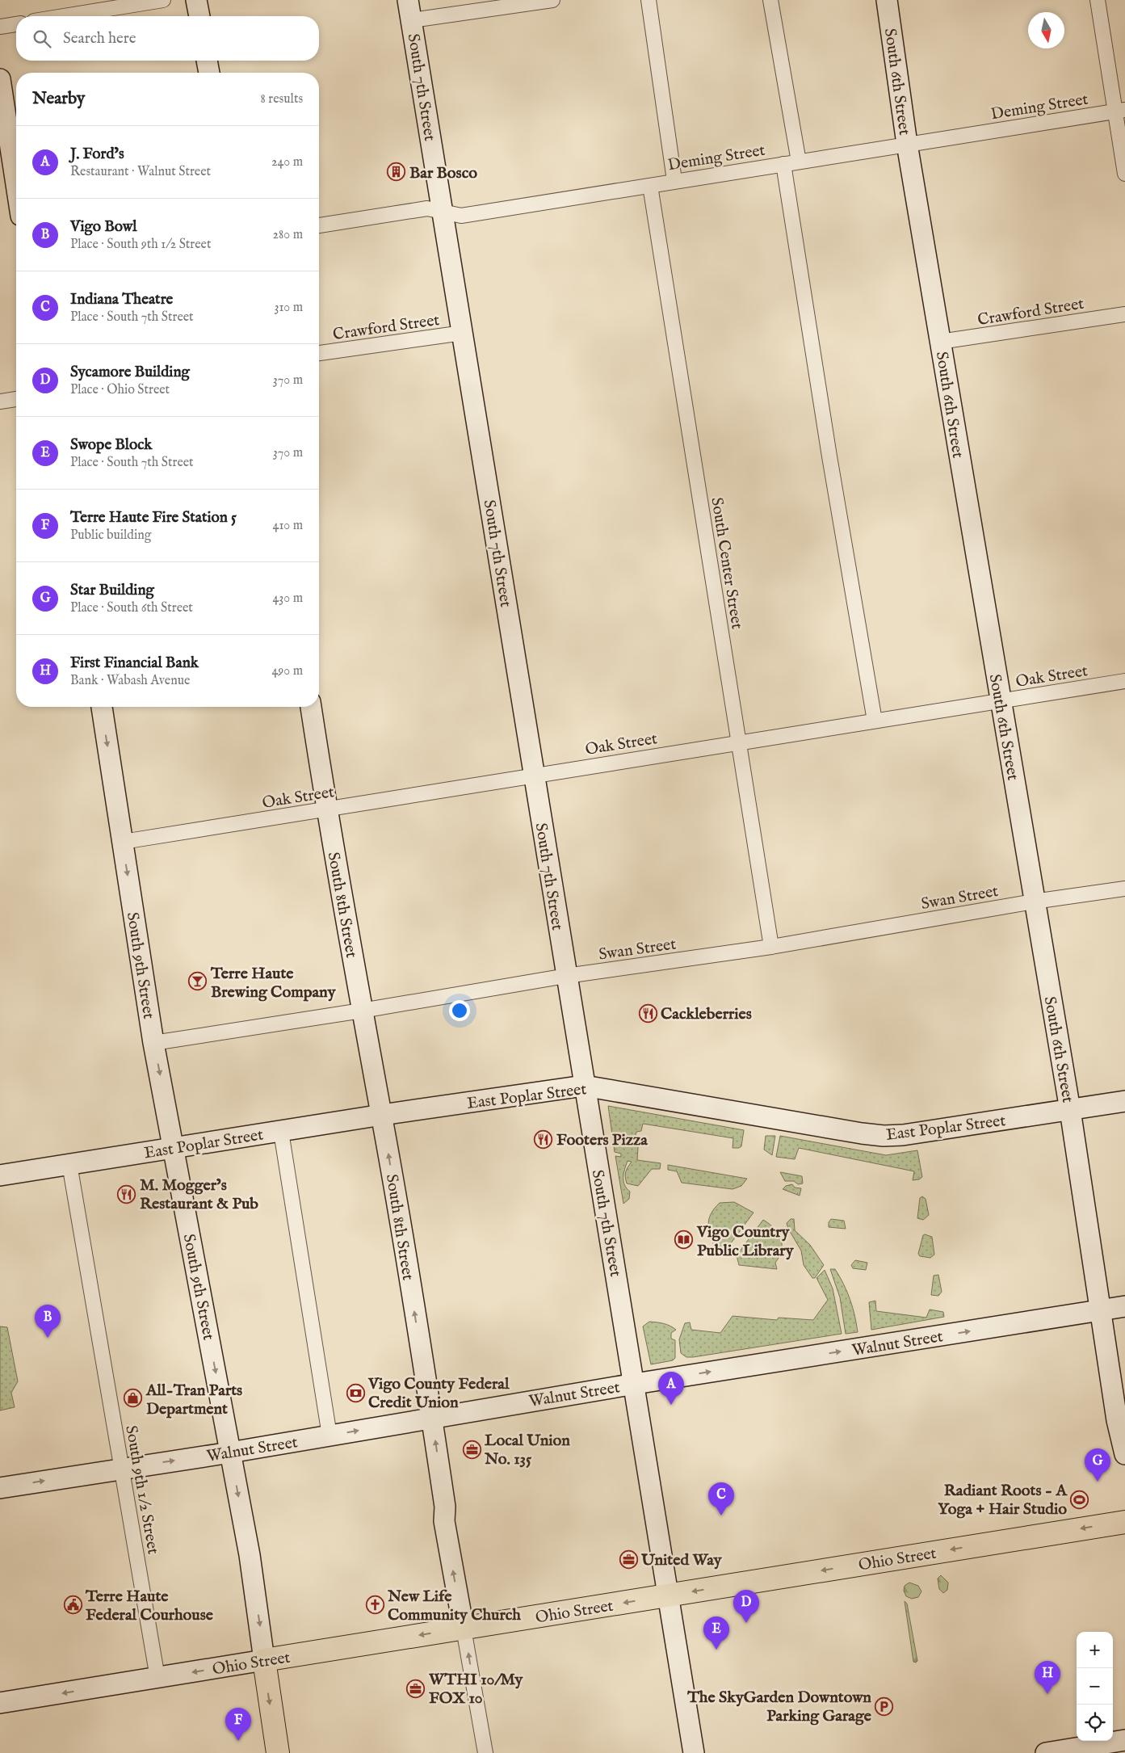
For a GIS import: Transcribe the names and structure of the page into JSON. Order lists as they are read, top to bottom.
{
  "streets": {
    "main road": ["South 9th Street", "Ohio Street"],
    "street": [
      "South 6th Street",
      "South 7th Street",
      "Deming Street",
      "Crawford Street",
      "South Center Street",
      "Oak Street",
      "Swan Street",
      "South 8th Street",
      "East Poplar Street",
      "Walnut Street",
      "South 9th 1/2 Street"
    ]
  },
  "crossings": [
    ["South 6th Street", "Deming Street"],
    ["South 6th Street", "Crawford Street"],
    ["South 6th Street", "Oak Street"],
    ["South 6th Street", "Swan Street"],
    ["South 6th Street", "East Poplar Street"],
    ["South 6th Street", "Walnut Street"],
    ["South 7th Street", "Deming Street"],
    ["South 7th Street", "Crawford Street"],
    ["South 7th Street", "Oak Street"],
    ["South 7th Street", "Swan Street"],
    ["South 7th Street", "East Poplar Street"],
    ["South 7th Street", "Walnut Street"],
    ["South 7th Street", "Ohio Street"],
    ["Deming Street", "South Center Street"],
    ["South Center Street", "Oak Street"],
    ["South Center Street", "Swan Street"],
    ["Oak Street", "South 8th Street"],
    ["Oak Street", "South 9th Street"],
    ["Swan Street", "South 8th Street"],
    ["Swan Street", "South 9th Street"],
    ["South 8th Street", "East Poplar Street"],
    ["South 8th Street", "Walnut Street"],
    ["South 8th Street", "Ohio Street"],
    ["South 9th Street", "East Poplar Street"],
    ["South 9th Street", "Walnut Street"],
    ["South 9th Street", "Ohio Street"],
    ["East Poplar Street", "South 9th 1/2 Street"],
    ["Walnut Street", "South 9th 1/2 Street"],
    ["South 9th 1/2 Street", "Ohio Street"]
  ],
  "one_way": ["South 9th Street", "Walnut Street", "Ohio Street"],
  "places": {
    "building": ["Bar Bosco"],
    "bar": ["Terre Haute Brewing Company"],
    "restaurant": ["Cackleberries", "Footers Pizza", "M. Mogger’s Restaurant & Pub"],
    "library": ["Vigo Country Public Library"],
    "bank": ["Vigo County Federal Credit Union"],
    "shop": ["All-Tran Parts Department"],
    "office": ["Local Union No. 135", "United Way", "WTHI 10/My FOX 10"],
    "sports": ["Radiant Roots - A Yoga + Hair Studio"],
    "public building": ["Terre Haute Federal Courhouse"],
    "church": ["New Life Community Church"],
    "parking": ["The SkyGarden Downtown Parking Garage"]
  },
  "north": "bottom",
  "page": {
    "search": "Search here",
    "heading": ["Nearby", "8 results"],
    "list": [
      {
        "mark": "A",
        "name": "J. Ford’s",
        "note": "Restaurant · Walnut Street",
        "value": "240 m"
      },
      {
        "mark": "B",
        "name": "Vigo Bowl",
        "note": "Place · South 9th 1/2 Street",
        "value": "280 m"
      },
      {
        "mark": "C",
        "name": "Indiana Theatre",
        "note": "Place · South 7th Street",
        "value": "310 m"
      },
      {
        "mark": "D",
        "name": "Sycamore Building",
        "note": "Place · Ohio Street",
        "value": "370 m"
      },
      {
        "mark": "E",
        "name": "Swope Block",
        "note": "Place · South 7th Street",
        "value": "370 m"
      },
      {
        "mark": "F",
        "name": "Terre Haute Fire Station 5",
        "note": "Public building",
        "value": "410 m"
      },
      {
        "mark": "G",
        "name": "Star Building",
        "note": "Place · South 6th Street",
        "value": "430 m"
      },
      {
        "mark": "H",
        "name": "First Financial Bank",
        "note": "Bank · Wabash Avenue",
        "value": "490 m"
      }
    ],
    "pins": [
      "B",
      "A",
      "G",
      "C",
      "D",
      "E",
      "H",
      "F"
    ],
    "map_buttons": ["+", "−"]
  }
}
